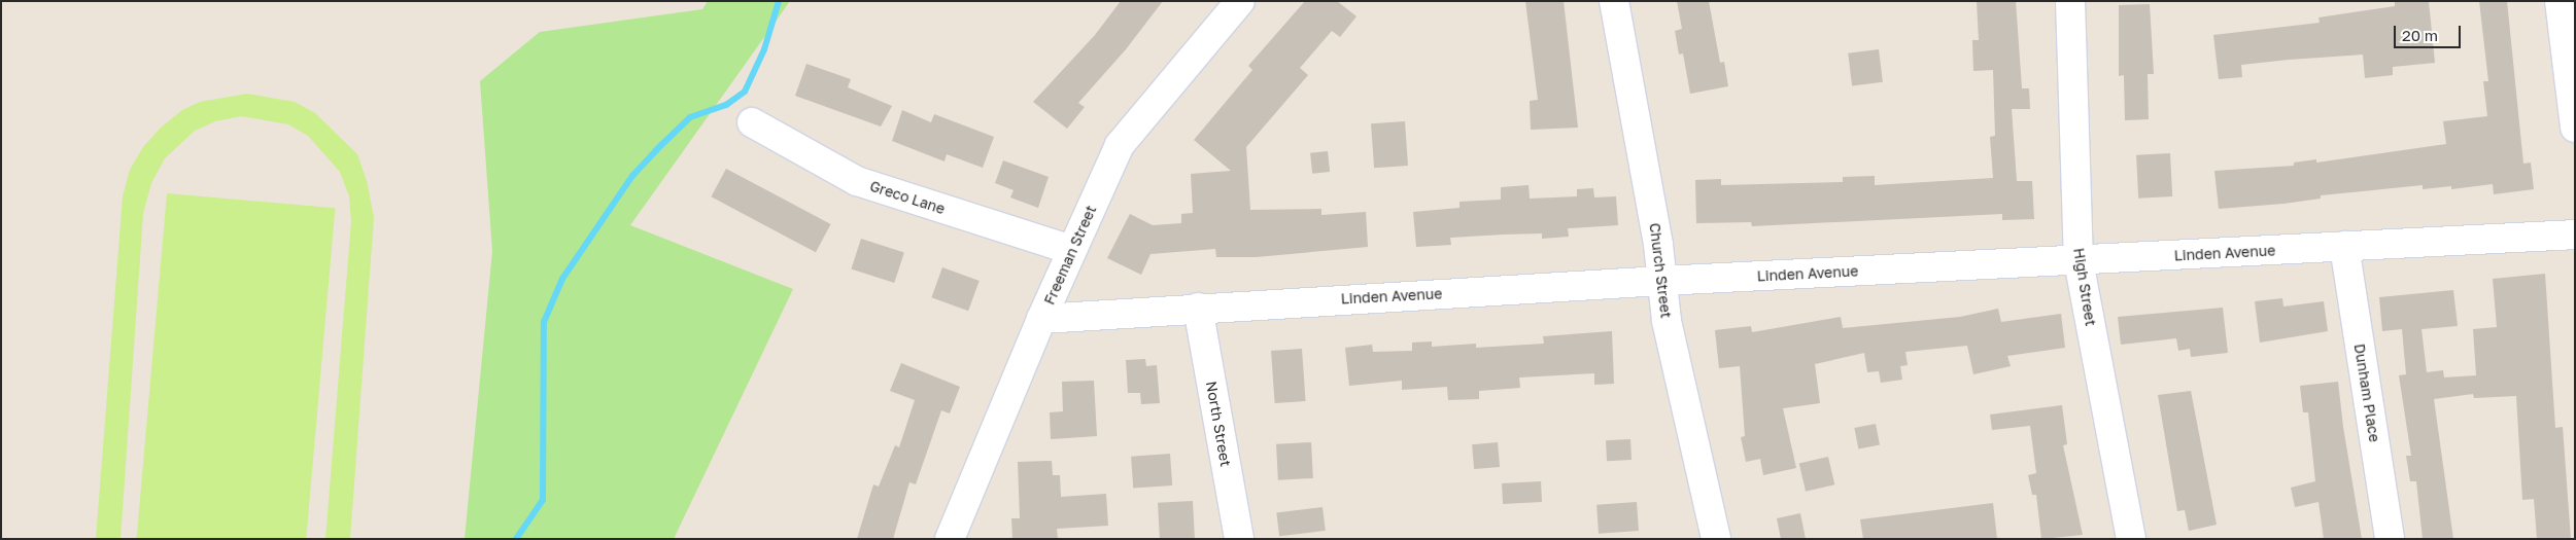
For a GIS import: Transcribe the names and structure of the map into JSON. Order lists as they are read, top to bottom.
{
  "streets": {
    "street": [
      "Greco Lane",
      "Linden Avenue",
      "Freeman Street",
      "Church Street",
      "High Street",
      "Dunham Place",
      "North Street"
    ]
  },
  "crossings": [
    ["Greco Lane", "Freeman Street"],
    ["Linden Avenue", "Freeman Street"],
    ["Linden Avenue", "Church Street"],
    ["Linden Avenue", "High Street"],
    ["Linden Avenue", "Dunham Place"],
    ["Linden Avenue", "North Street"]
  ],
  "scale_bar": "20 m"
}
